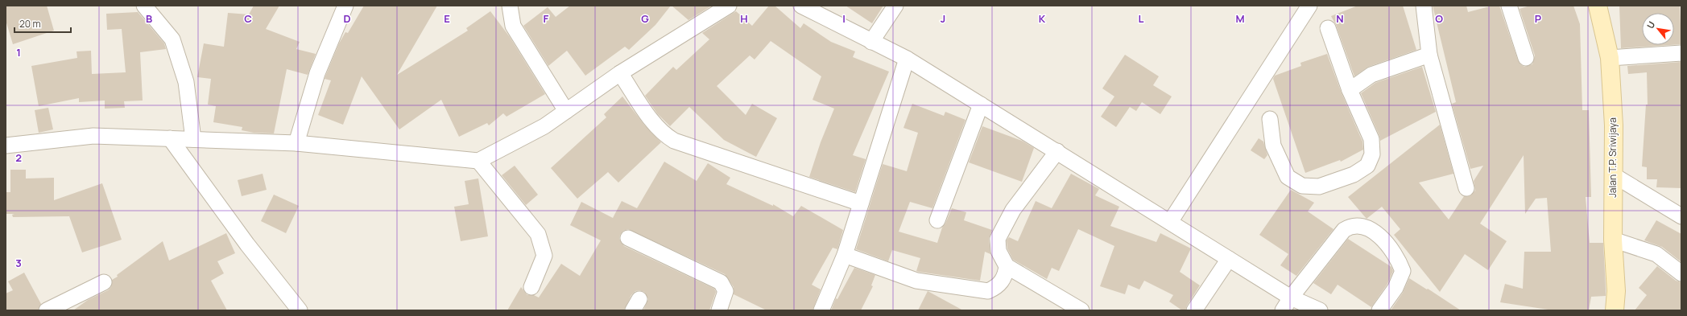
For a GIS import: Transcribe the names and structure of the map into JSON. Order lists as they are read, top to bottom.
{
  "streets": {
    "main road": ["Jalan T.P. Sriwijaya"]
  },
  "scale_bar": "20 m",
  "north": "top left",
  "grid": {
    "columns": [
      "B",
      "C",
      "D",
      "E",
      "F",
      "G",
      "H",
      "I",
      "J",
      "K",
      "L",
      "M",
      "N",
      "O",
      "P"
    ],
    "rows": ["1", "2", "3"]
  }
}
